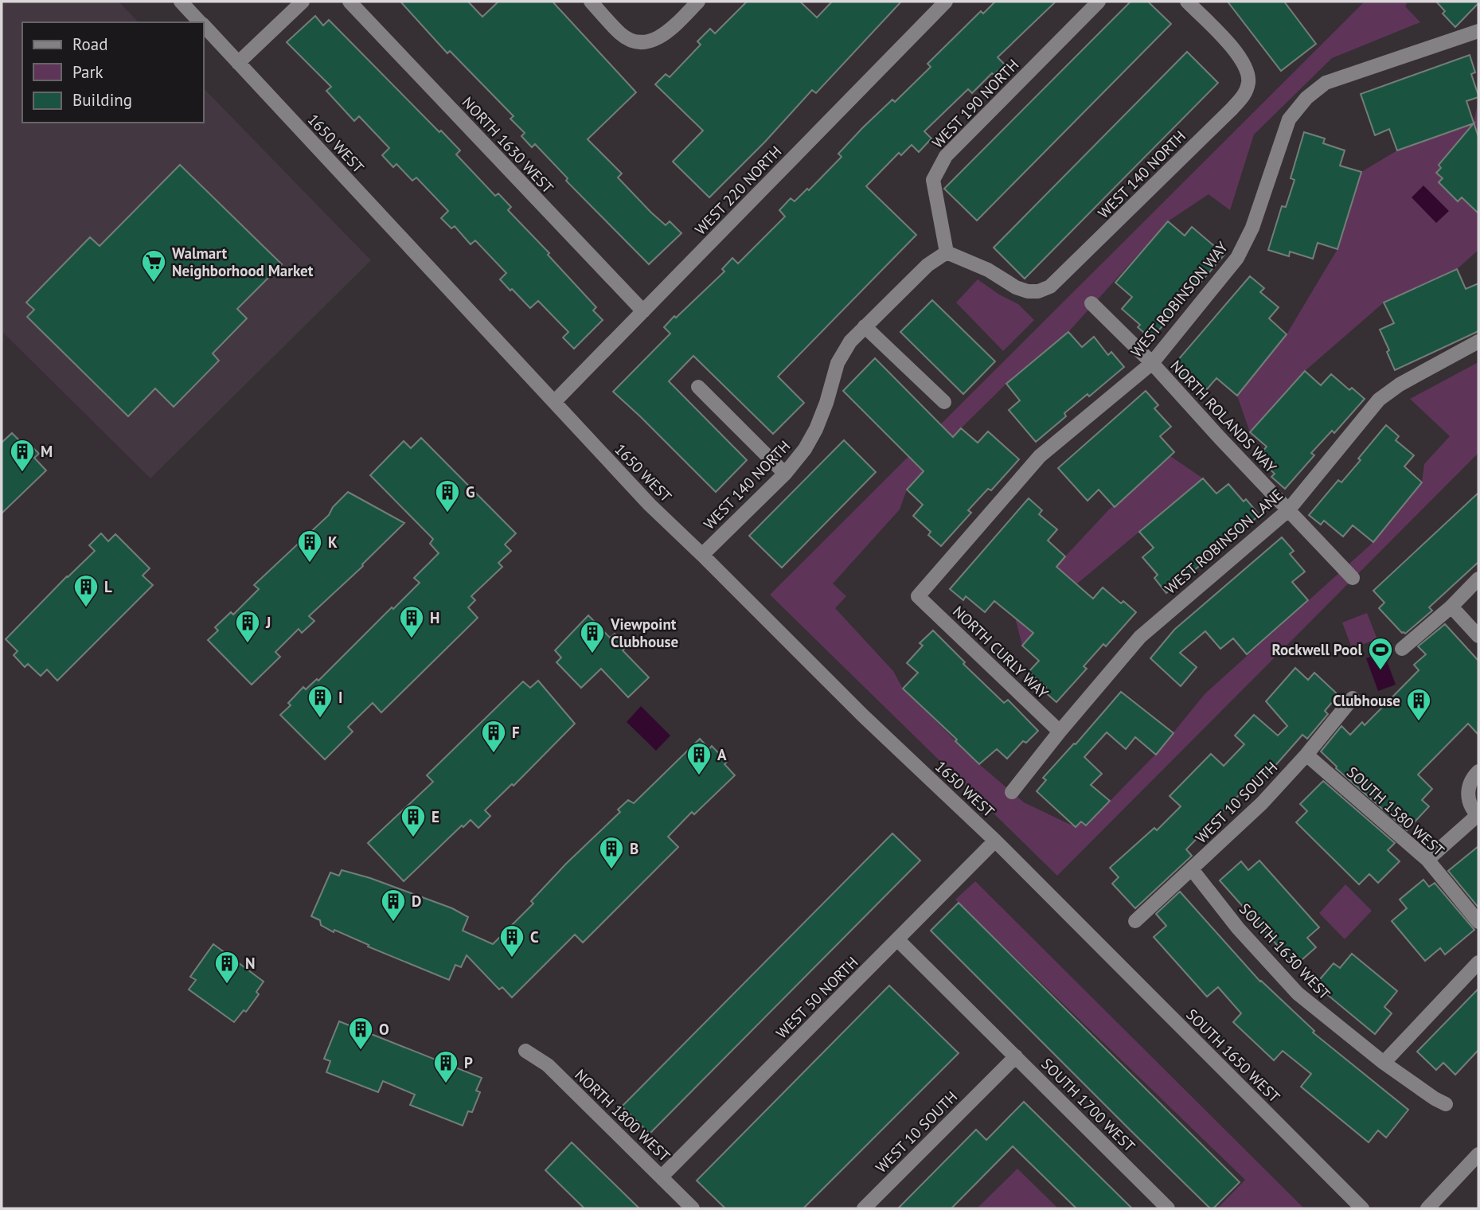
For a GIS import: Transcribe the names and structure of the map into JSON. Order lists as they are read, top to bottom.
{
  "streets": {
    "street": [
      "WEST 190 NORTH",
      "1650 WEST",
      "NORTH 1630 WEST",
      "WEST 140 NORTH",
      "WEST 220 NORTH",
      "WEST ROBINSON WAY",
      "NORTH ROLANDS WAY",
      "WEST ROBINSON LANE",
      "NORTH CURLY WAY",
      "WEST 10 SOUTH",
      "SOUTH 1580 WEST",
      "SOUTH 1630 WEST",
      "WEST 50 NORTH",
      "SOUTH 1650 WEST",
      "SOUTH 1700 WEST",
      "NORTH 1800 WEST"
    ]
  },
  "crossings": [
    ["WEST 190 NORTH", "WEST 140 NORTH"],
    ["1650 WEST", "WEST 140 NORTH"],
    ["1650 WEST", "WEST 220 NORTH"],
    ["1650 WEST", "WEST 50 NORTH"],
    ["1650 WEST", "SOUTH 1650 WEST"],
    ["NORTH 1630 WEST", "WEST 220 NORTH"],
    ["WEST ROBINSON WAY", "NORTH ROLANDS WAY"],
    ["WEST ROBINSON WAY", "NORTH CURLY WAY"],
    ["NORTH ROLANDS WAY", "WEST ROBINSON LANE"],
    ["WEST ROBINSON LANE", "NORTH CURLY WAY"],
    ["WEST 10 SOUTH", "SOUTH 1580 WEST"],
    ["WEST 10 SOUTH", "SOUTH 1630 WEST"],
    ["WEST 10 SOUTH", "SOUTH 1700 WEST"],
    ["WEST 50 NORTH", "SOUTH 1700 WEST"],
    ["WEST 50 NORTH", "NORTH 1800 WEST"]
  ],
  "places": {
    "supermarket": ["Walmart Neighborhood Market"],
    "building": [
      "M",
      "G",
      "K",
      "L",
      "H",
      "J",
      "Viewpoint Clubhouse",
      "I",
      "Clubhouse",
      "F",
      "A",
      "E",
      "B",
      "D",
      "C",
      "N",
      "O",
      "P"
    ],
    "sports": ["Rockwell Pool"]
  },
  "legend": ["Road", "Park", "Building"]
}
